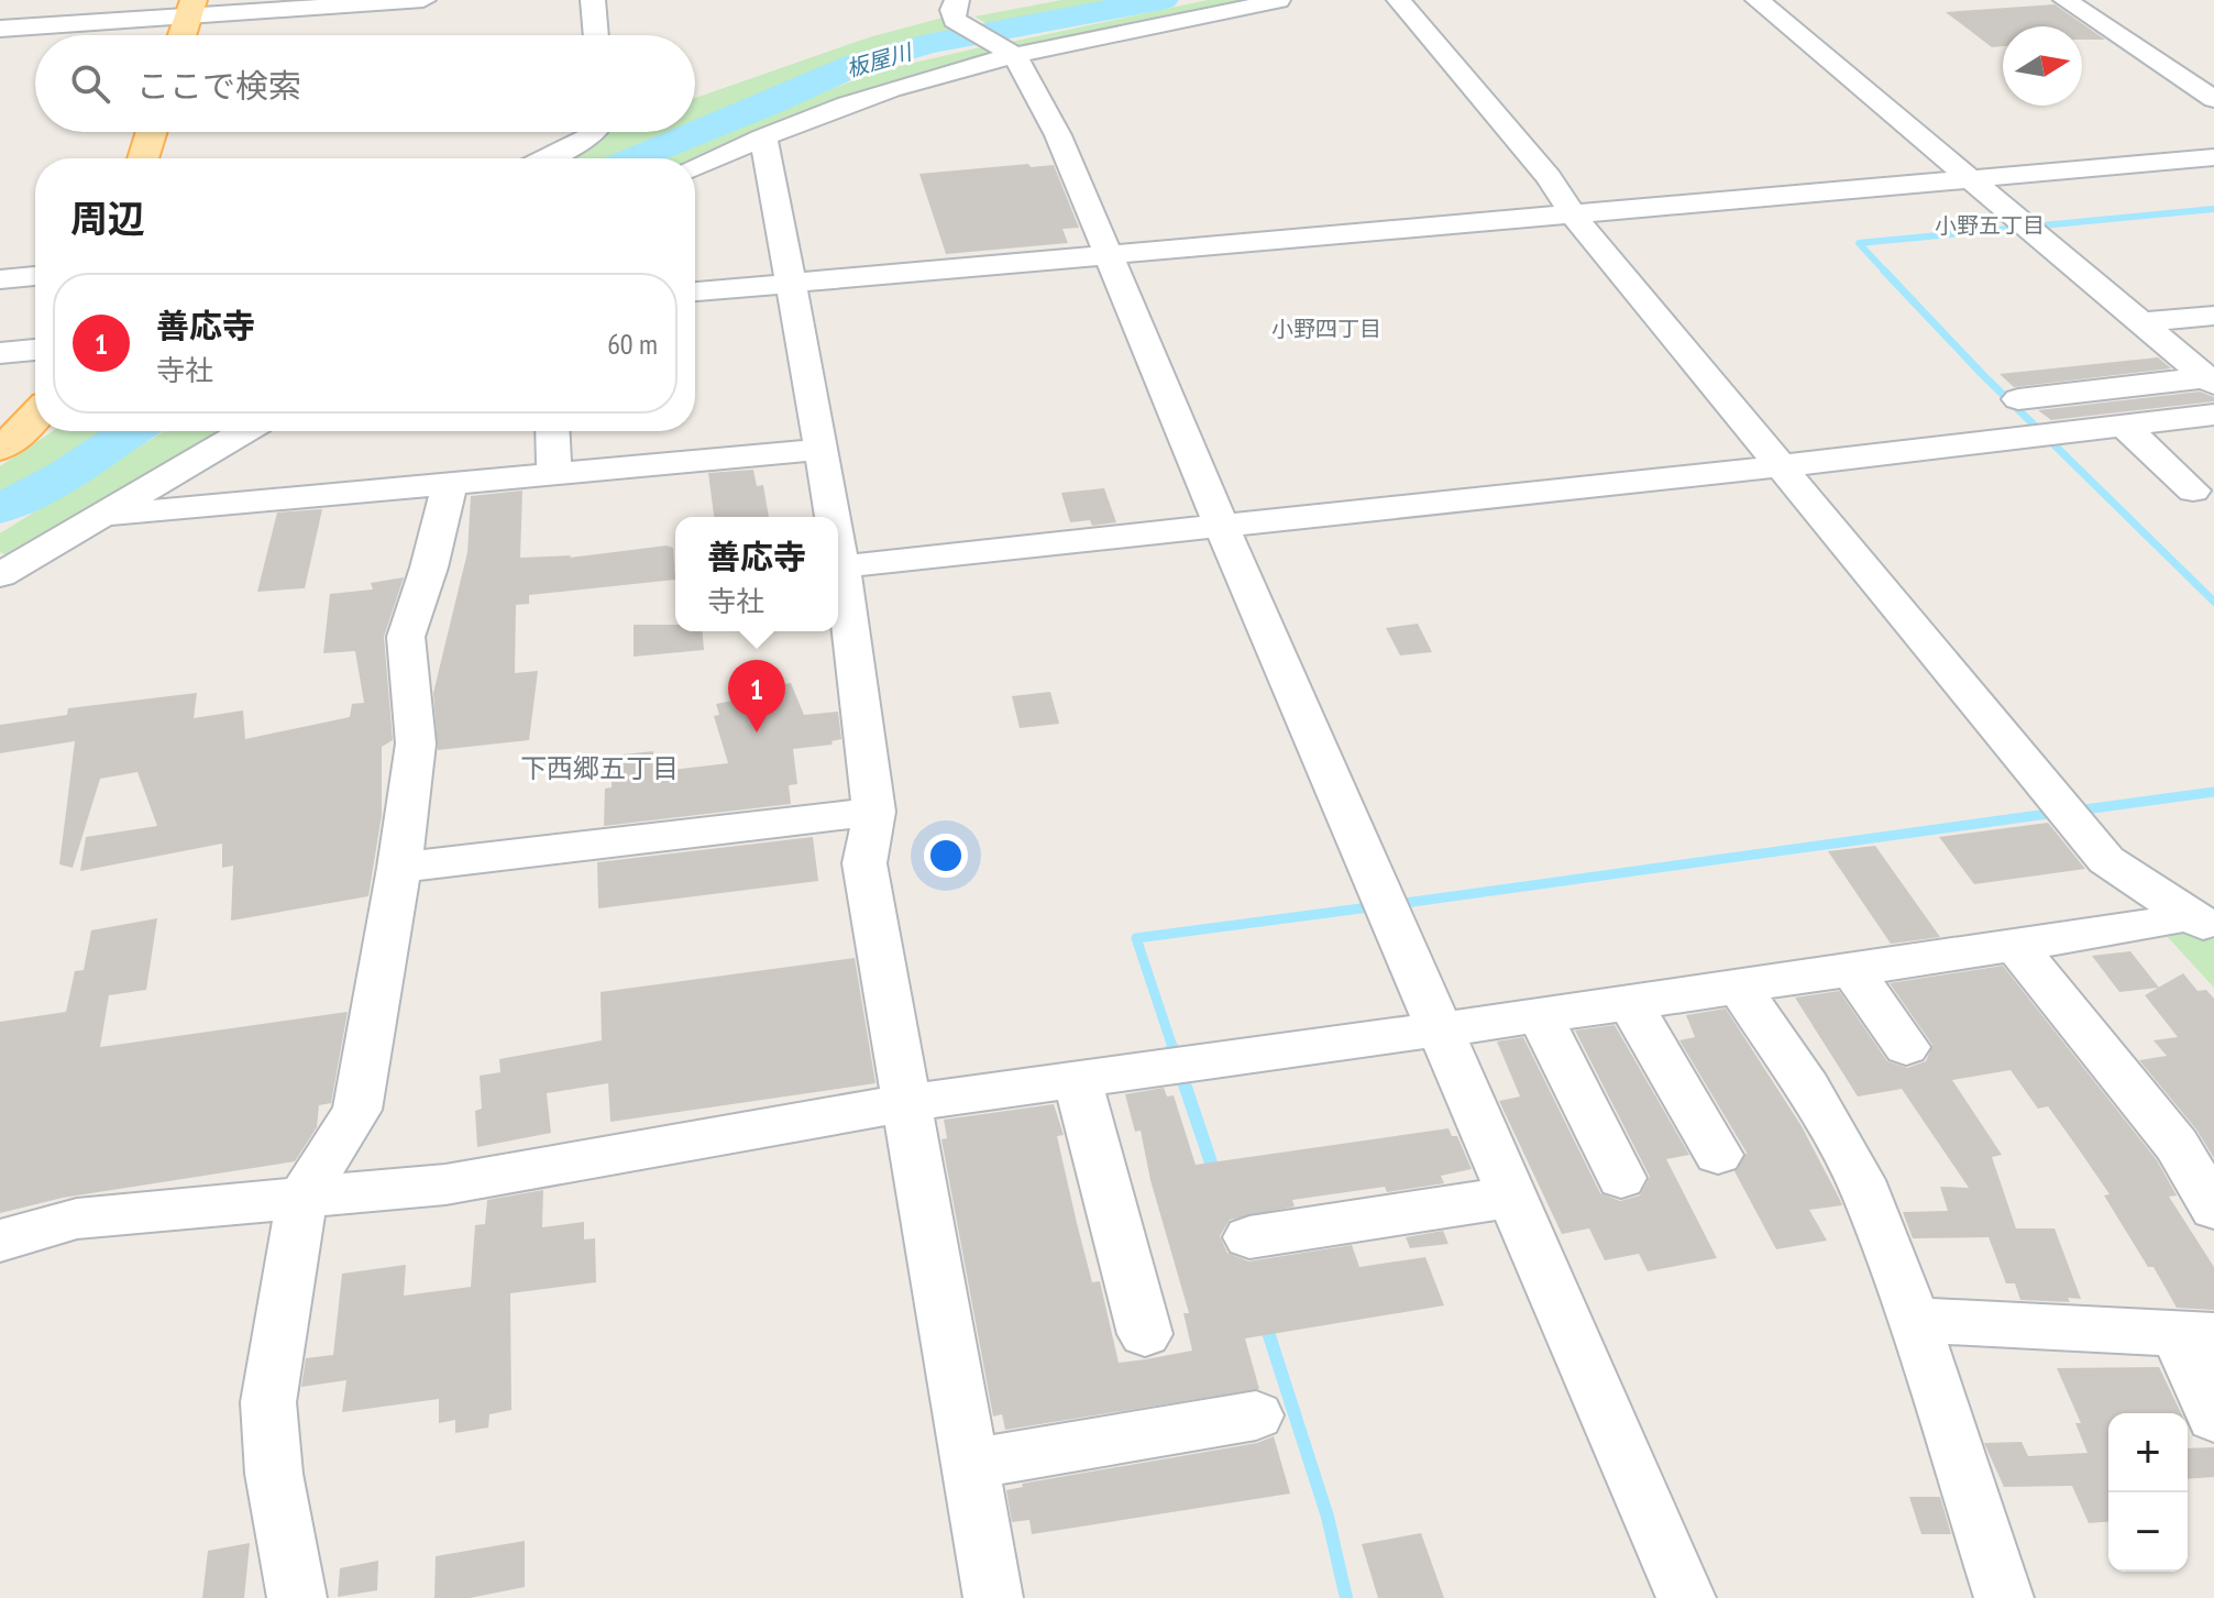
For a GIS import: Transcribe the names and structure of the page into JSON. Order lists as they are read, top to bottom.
{
  "districts": ["小野五丁目", "小野四丁目", "下西郷五丁目"],
  "water": ["板屋川"],
  "north": "right",
  "page": {
    "search": "ここで検索",
    "heading": "周辺",
    "list": [
      {
        "mark": "1",
        "name": "善応寺",
        "note": "寺社",
        "value": "60 m"
      }
    ],
    "popup": ["善応寺", "寺社"],
    "pins": "1",
    "map_buttons": ["+", "−"]
  }
}
